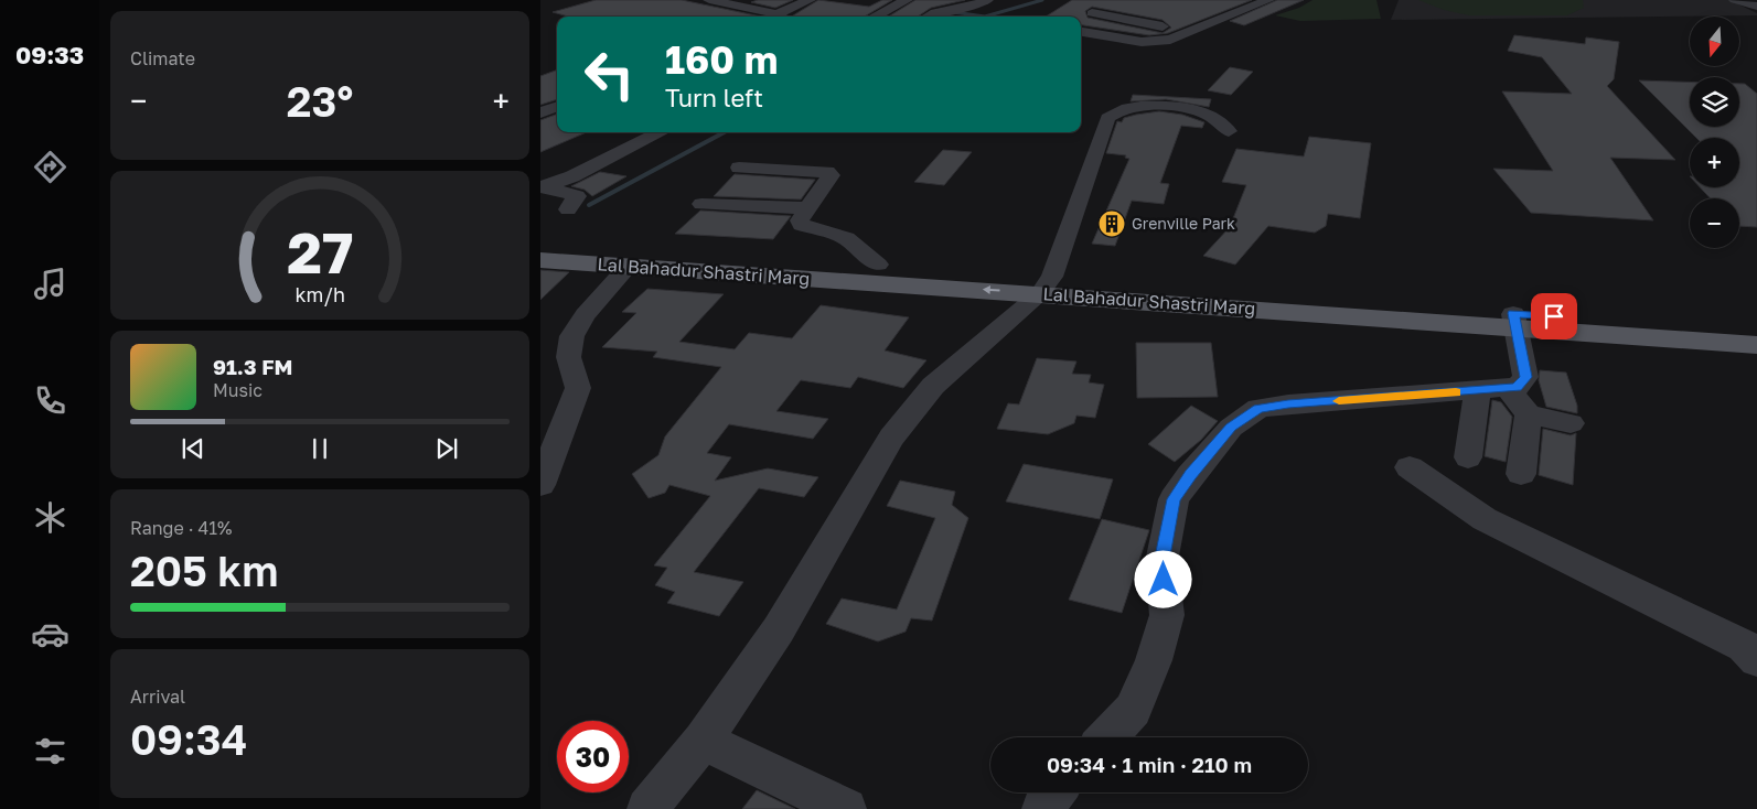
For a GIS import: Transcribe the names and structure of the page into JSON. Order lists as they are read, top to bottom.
{
  "streets": {
    "main road": ["Lal Bahadur Shastri Marg"]
  },
  "places": {
    "building": ["Grenville Park"]
  },
  "north": "bottom",
  "page": {
    "tabs": "09:33",
    "tile": [
      "Climate",
      ["Range · 41%", "205 km"],
      ["Arrival", "09:34"]
    ],
    "map_buttons": ["+", "−"],
    "turn": ["160 m", "Turn left"],
    "heat": ["−", "23°", "+"],
    "song": ["91.3 FM", "Music"],
    "limit": "30",
    "trip": "09:34 · 1 min · 210 m",
    "gauge": ["27", "km/h"]
  }
}
